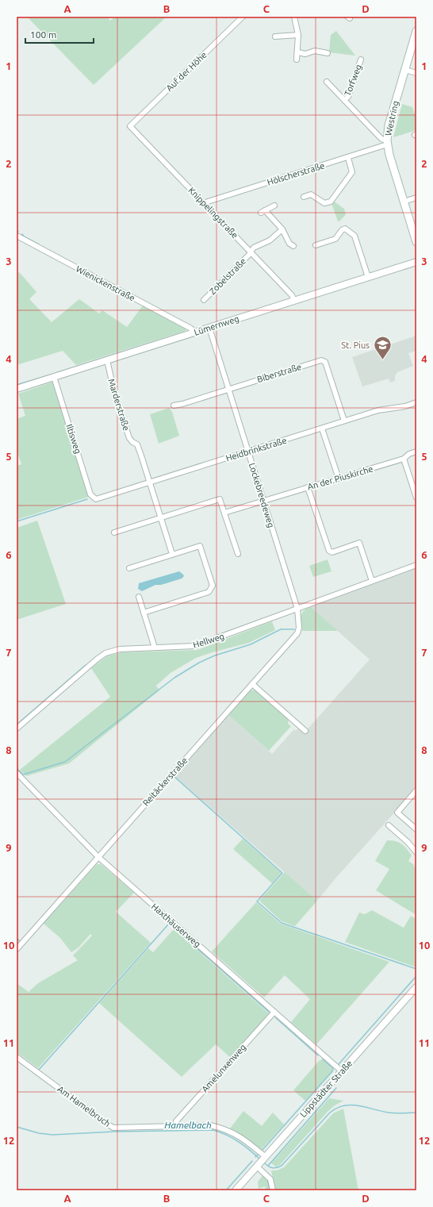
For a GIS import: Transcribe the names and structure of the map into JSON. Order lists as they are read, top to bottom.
{
  "streets": {
    "main road": ["Westring"],
    "street": [
      "Auf der Höhe",
      "Torfweg",
      "Hölscherstraße",
      "Knippelingstraße",
      "Zobelstraße",
      "Wienickenstraße",
      "Lümernweg",
      "Biberstraße",
      "Marderstraße",
      "Iltisweg",
      "Heidbrinkstraße",
      "An der Piuskirche",
      "Lockebreedeweg",
      "Hellweg",
      "Reitäckerstraße",
      "Haxthäuserweg",
      "Amelunxenweg",
      "Lippstädter Straße",
      "Am Hamelbruch"
    ]
  },
  "crossings": [
    ["Auf der Höhe", "Knippelingstraße"],
    ["Torfweg", "Westring"],
    ["Torfweg", "Hölscherstraße"],
    ["Westring", "Hölscherstraße"],
    ["Hölscherstraße", "Knippelingstraße"],
    ["Knippelingstraße", "Zobelstraße"],
    ["Knippelingstraße", "Lümernweg"],
    ["Wienickenstraße", "Lümernweg"],
    ["Lümernweg", "Marderstraße"],
    ["Lümernweg", "Iltisweg"],
    ["Lümernweg", "Lockebreedeweg"],
    ["Biberstraße", "Heidbrinkstraße"],
    ["Biberstraße", "Lockebreedeweg"],
    ["Marderstraße", "Heidbrinkstraße"],
    ["Iltisweg", "Heidbrinkstraße"],
    ["Heidbrinkstraße", "Lockebreedeweg"],
    ["An der Piuskirche", "Lockebreedeweg"],
    ["Lockebreedeweg", "Hellweg"],
    ["Lockebreedeweg", "Reitäckerstraße"],
    ["Hellweg", "Reitäckerstraße"],
    ["Reitäckerstraße", "Haxthäuserweg"],
    ["Haxthäuserweg", "Amelunxenweg"],
    ["Haxthäuserweg", "Lippstädter Straße"],
    ["Amelunxenweg", "Am Hamelbruch"],
    ["Lippstädter Straße", "Am Hamelbruch"]
  ],
  "water": ["Hamelbach"],
  "places": {
    "school or university": ["St. Pius"]
  },
  "scale_bar": "100 m",
  "grid": {
    "columns": [
      "A",
      "B",
      "C",
      "D"
    ],
    "rows": [
      "1",
      "2",
      "3",
      "4",
      "5",
      "6",
      "7",
      "8",
      "9",
      "10",
      "11",
      "12"
    ]
  }
}
